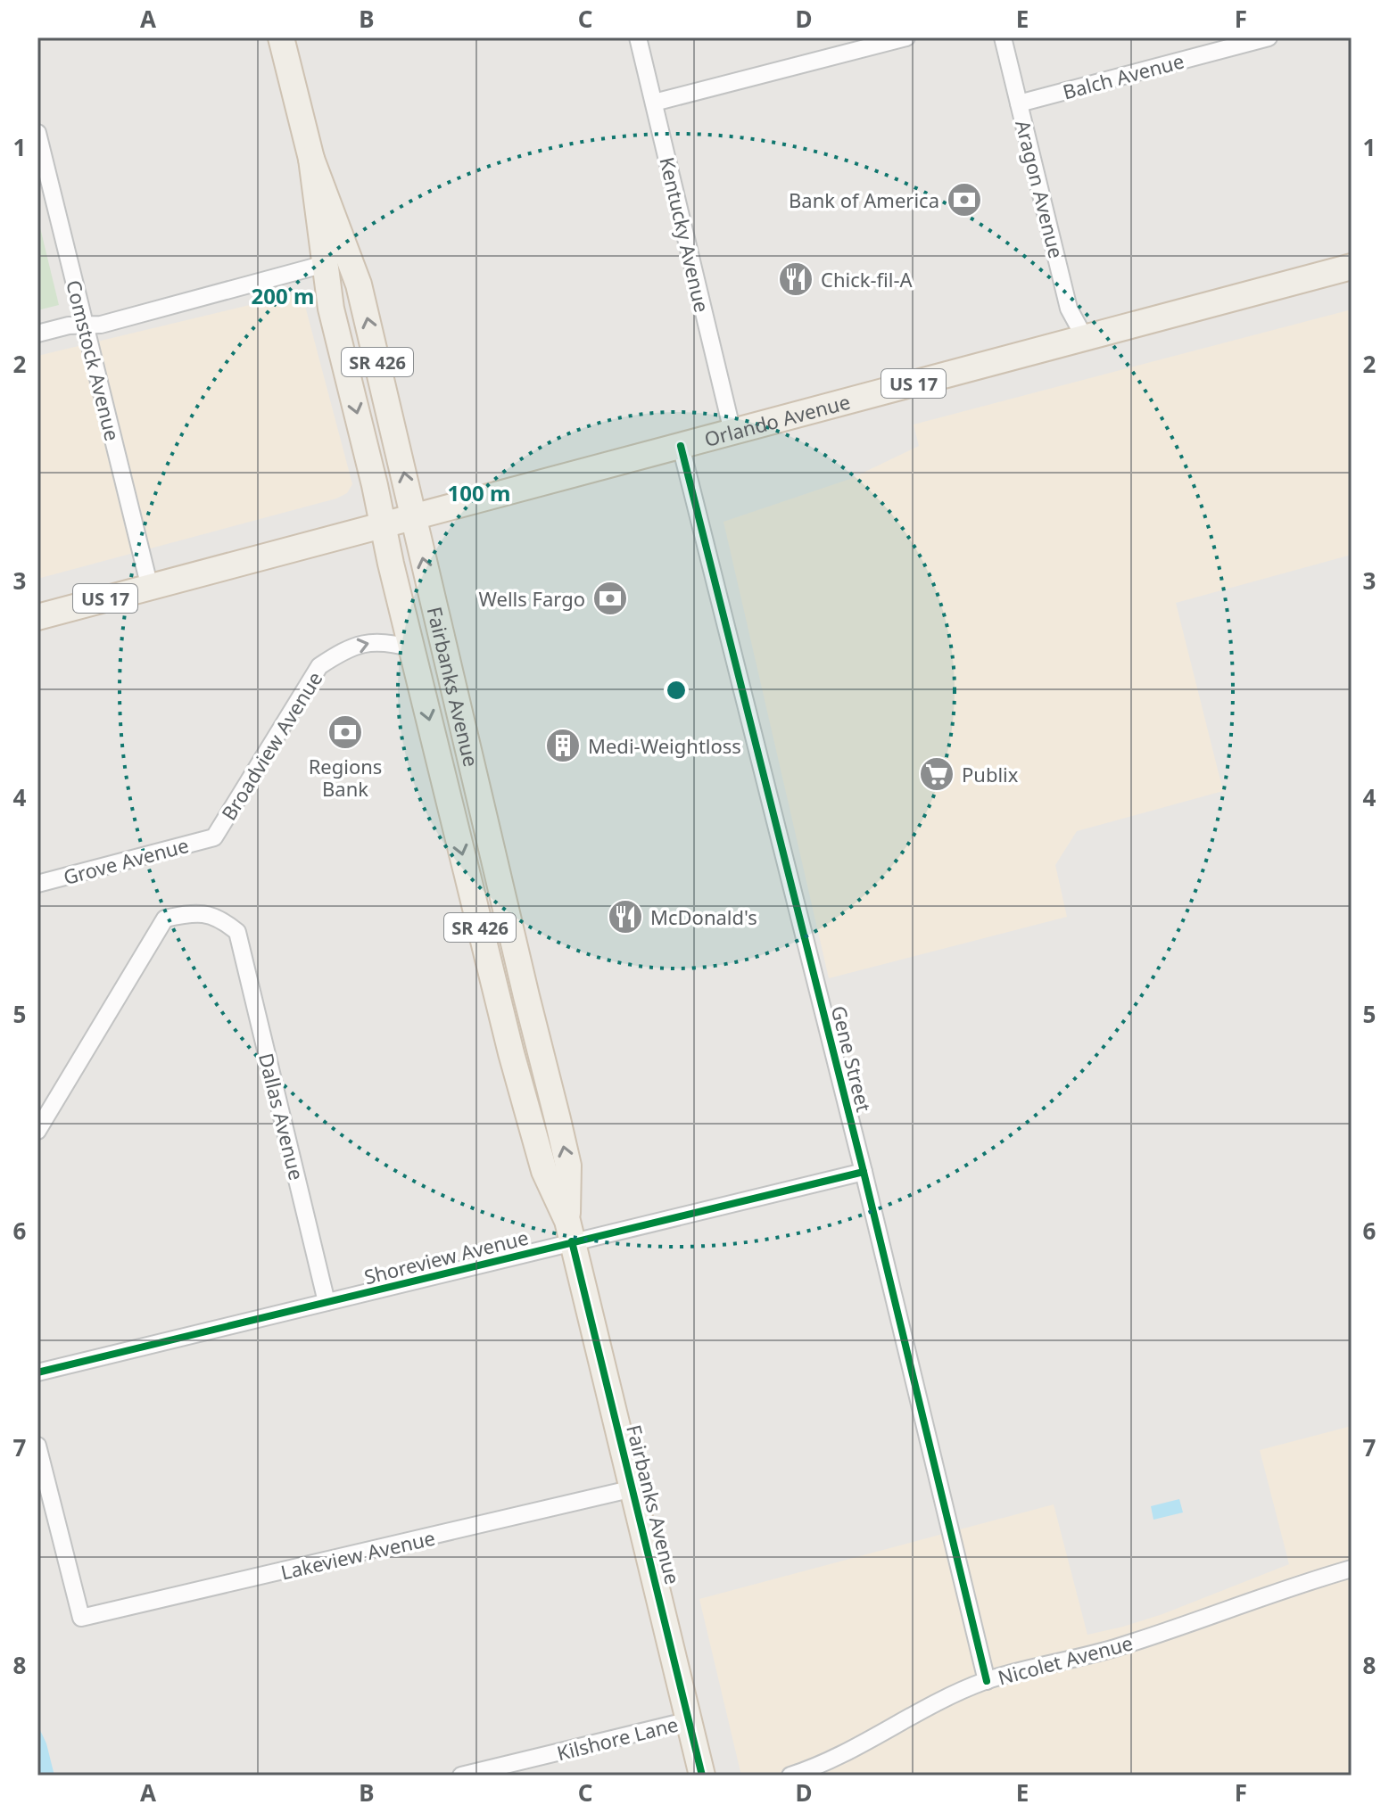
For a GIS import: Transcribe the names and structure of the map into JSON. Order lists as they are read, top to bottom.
{
  "streets": {
    "main road": [
      "SR 426",
      "US 17",
      "Orlando Avenue",
      "Fairbanks Avenue"
    ],
    "street": [
      "Balch Avenue",
      "Aragon Avenue",
      "Kentucky Avenue",
      "Comstock Avenue",
      "Broadview Avenue",
      "Grove Avenue",
      "Gene Street",
      "Dallas Avenue",
      "Shoreview Avenue",
      "Lakeview Avenue",
      "Nicolet Avenue",
      "Kilshore Lane"
    ]
  },
  "crossings": [
    ["Balch Avenue", "Aragon Avenue"],
    ["Aragon Avenue", "Orlando Avenue"],
    ["Kentucky Avenue", "Orlando Avenue"],
    ["Comstock Avenue", "Orlando Avenue"],
    ["Orlando Avenue", "Fairbanks Avenue"],
    ["Orlando Avenue", "Gene Street"],
    ["Fairbanks Avenue", "Broadview Avenue"],
    ["Fairbanks Avenue", "Shoreview Avenue"],
    ["Fairbanks Avenue", "Lakeview Avenue"],
    ["Fairbanks Avenue", "Kilshore Lane"],
    ["Broadview Avenue", "Grove Avenue"],
    ["Gene Street", "Shoreview Avenue"],
    ["Gene Street", "Nicolet Avenue"],
    ["Dallas Avenue", "Shoreview Avenue"]
  ],
  "one_way": ["Broadview Avenue"],
  "places": {
    "bank": ["Bank of America", "Wells Fargo", "Regions Bank"],
    "restaurant": ["Chick-fil-A", "McDonald's"],
    "building": ["Medi-Weightloss"],
    "supermarket": ["Publix"]
  },
  "grid": {
    "columns": [
      "A",
      "B",
      "C",
      "D",
      "E",
      "F"
    ],
    "rows": [
      "1",
      "2",
      "3",
      "4",
      "5",
      "6",
      "7",
      "8"
    ]
  },
  "rings": ["200 m", "100 m"]
}
